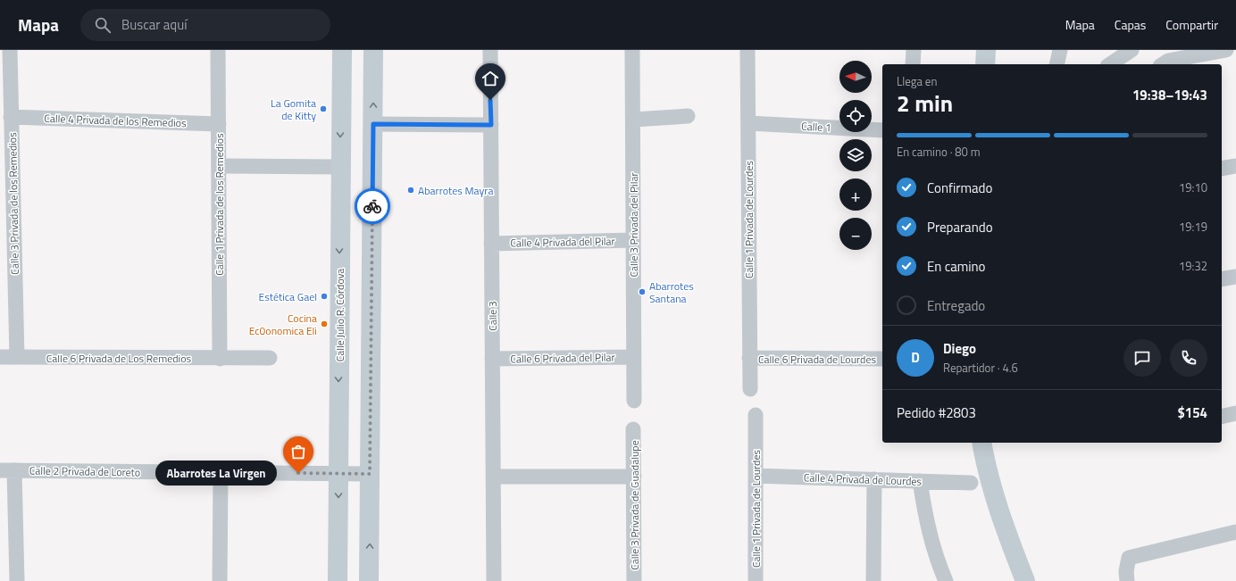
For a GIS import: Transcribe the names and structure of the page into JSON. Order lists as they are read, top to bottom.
{
  "streets": {
    "street": [
      "Calle 4 Privada de los Remedios",
      "Calle 1",
      "Calle 3 Privada de los Remedios",
      "Calle 1 Privada de los Remedios",
      "Calle 1 Privada de Lourdes",
      "Calle 3 Privada del Pilar",
      "Calle 4 Privada del Pilar",
      "Calle Julio R. Córdova",
      "Calle 3",
      "Calle 6 Privada de Los Remedios",
      "Calle 6 Privada del Pilar",
      "Calle 6 Privada de Lourdes",
      "Calle 2 Privada de Loreto",
      "Calle 4 Privada de Lourdes",
      "Calle 3 Privada de Guadalupe"
    ]
  },
  "crossings": [
    ["Calle 4 Privada de los Remedios", "Calle 3 Privada de los Remedios"],
    ["Calle 4 Privada de los Remedios", "Calle 1 Privada de los Remedios"],
    ["Calle 1", "Calle 1 Privada de Lourdes"],
    ["Calle 3 Privada de los Remedios", "Calle 6 Privada de Los Remedios"],
    ["Calle 1 Privada de los Remedios", "Calle 6 Privada de Los Remedios"],
    ["Calle 1 Privada de Lourdes", "Calle 6 Privada de Lourdes"],
    ["Calle 1 Privada de Lourdes", "Calle 4 Privada de Lourdes"],
    ["Calle 3 Privada del Pilar", "Calle 4 Privada del Pilar"],
    ["Calle 3 Privada del Pilar", "Calle 6 Privada del Pilar"],
    ["Calle 4 Privada del Pilar", "Calle 3"],
    ["Calle Julio R. Córdova", "Calle 2 Privada de Loreto"],
    ["Calle 3", "Calle 6 Privada del Pilar"]
  ],
  "places": [
    "La Gomita de Kitty",
    "Abarrotes Mayra",
    "Abarrotes Santana",
    "Estética Gael",
    "Cocina Ec0onomica Eli",
    "Abarrotes La Virgen"
  ],
  "north": "left",
  "page": {
    "header": "Mapa",
    "search": "Buscar aquí",
    "nav": ["Mapa", "Capas", "Compartir"],
    "map_buttons": ["+", "−"],
    "heading": ["2 min", "Llega en", "19:38–19:43"],
    "panel": [
      "Diego",
      "Repartidor · 4.6",
      "Pedido #2803",
      "$154"
    ],
    "bar": "En camino · 80 m",
    "list": [
      ["Confirmado", "19:10"],
      ["Preparando", "19:19"],
      ["En camino", "19:32"],
      "Entregado"
    ],
    "round": "D",
    "bubble": "Abarrotes La Virgen"
  }
}
